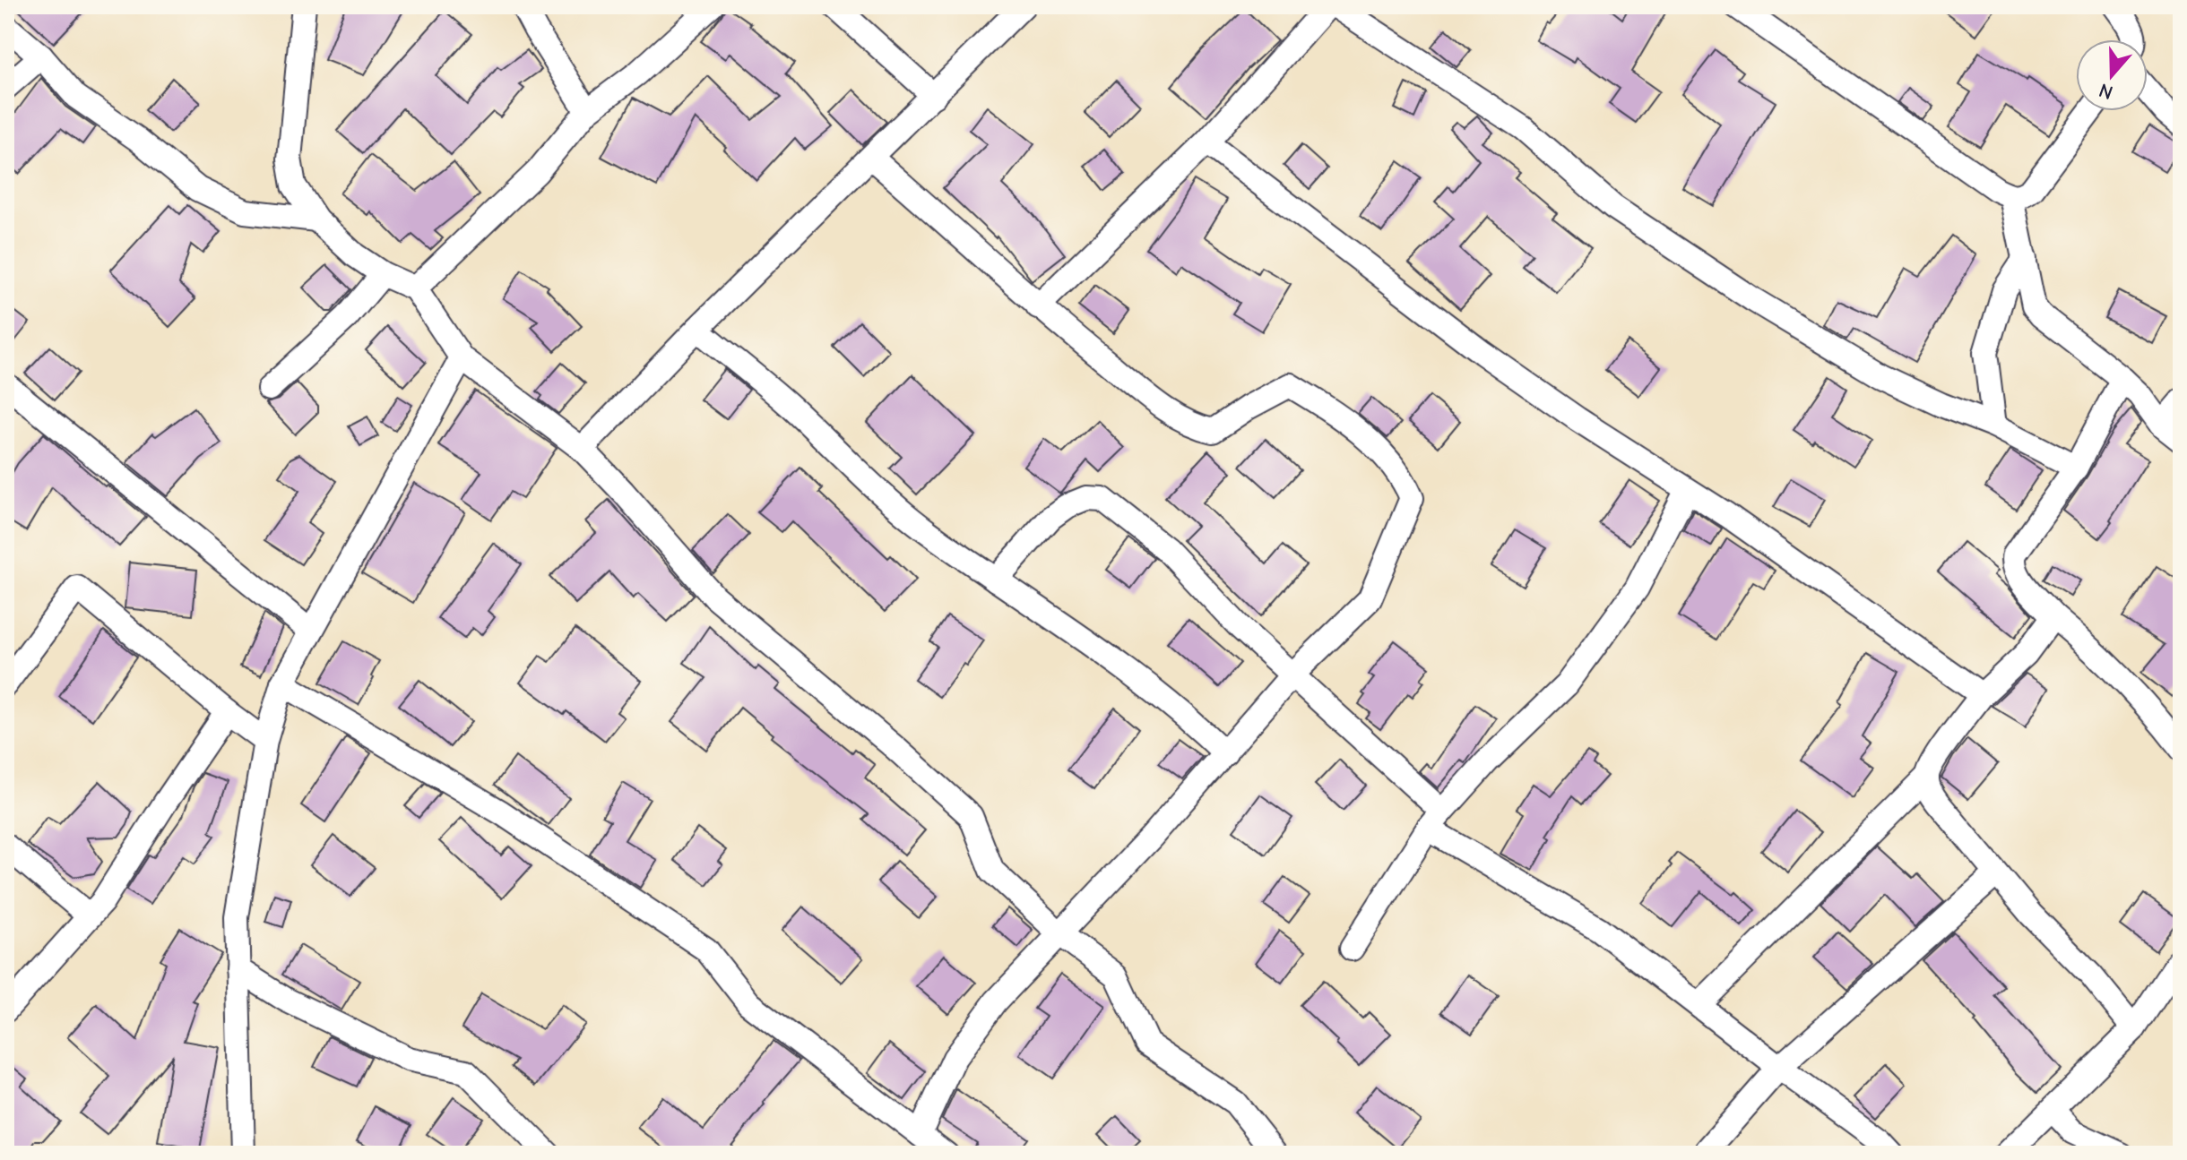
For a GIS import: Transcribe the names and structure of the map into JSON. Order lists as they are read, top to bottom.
{
  "north": "bottom"
}
